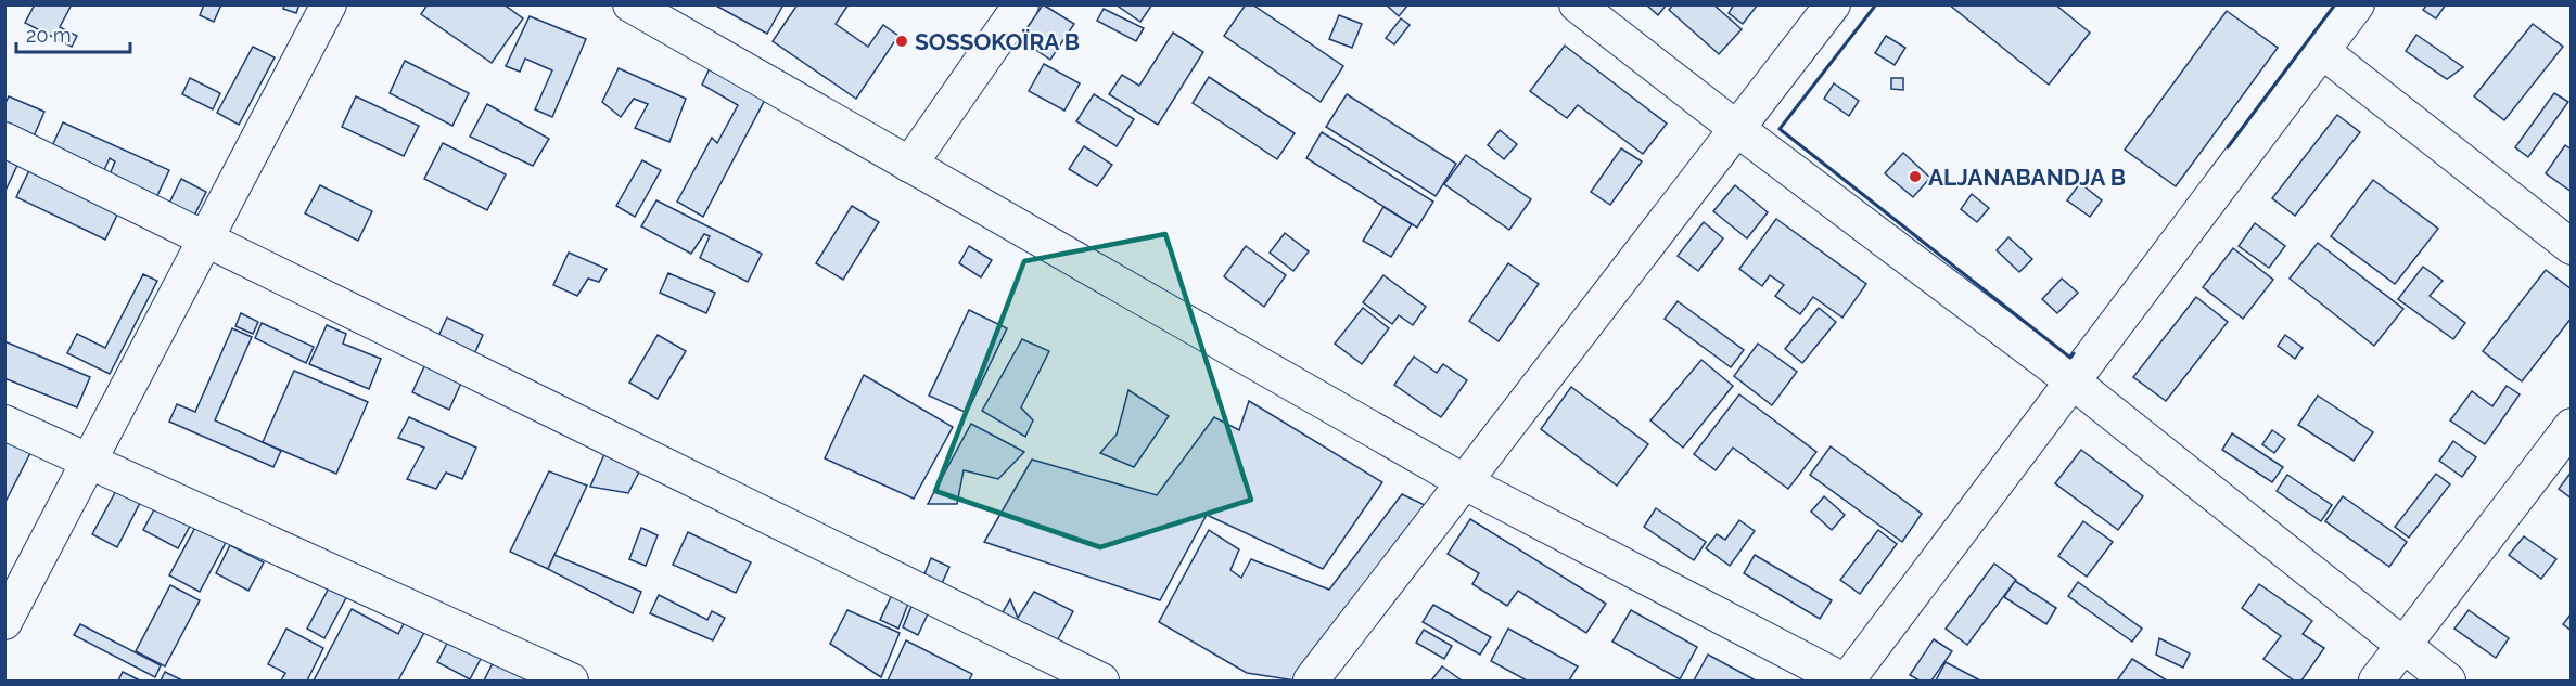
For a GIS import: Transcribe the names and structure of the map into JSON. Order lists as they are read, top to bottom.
{
  "places": ["SOSSOKOÏRA B", "ALJANABANDJA B"],
  "scale_bar": "20 m"
}
